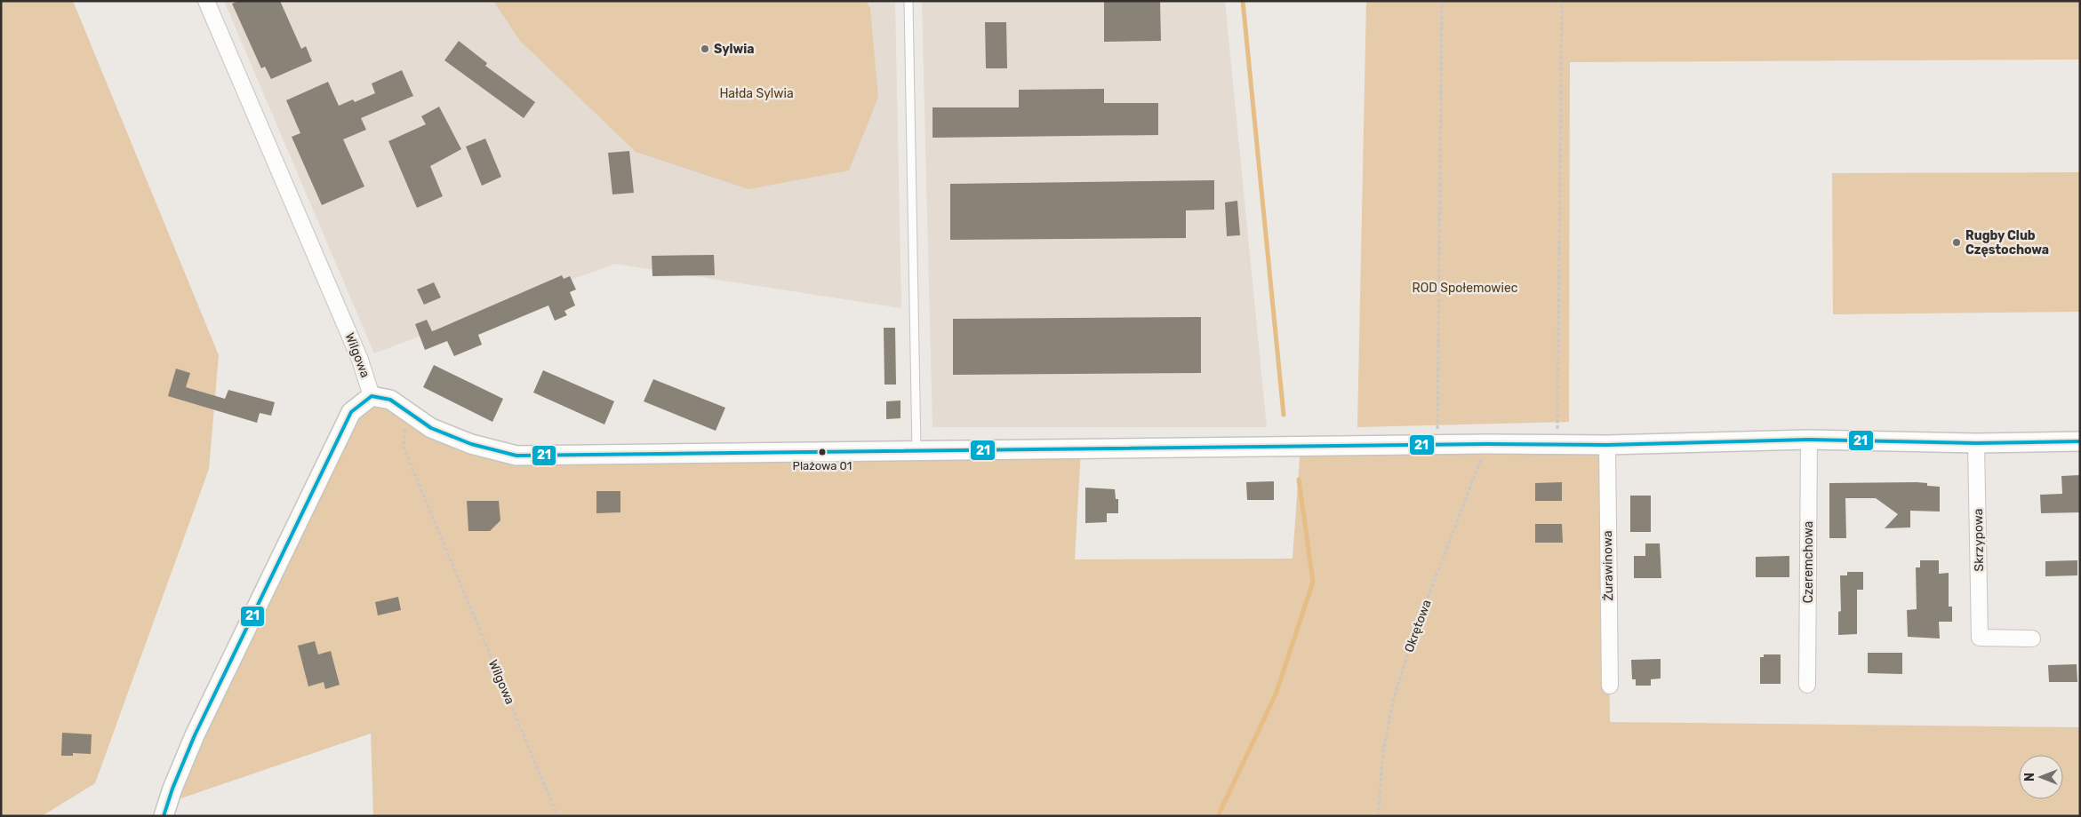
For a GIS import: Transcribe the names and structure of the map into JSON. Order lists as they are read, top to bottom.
{
  "streets": {
    "street": [
      "Wilgowa",
      "Skrzypowa",
      "Czeremchowa",
      "Żurawinowa"
    ],
    "path": ["Okrętowa"]
  },
  "parks": ["Hałda Sylwia", "ROD Społemowiec"],
  "places": ["Sylwia", "Rugby Club Częstochowa", "Plażowa 01"],
  "lines": ["transit line 21"],
  "north": "left"
}
